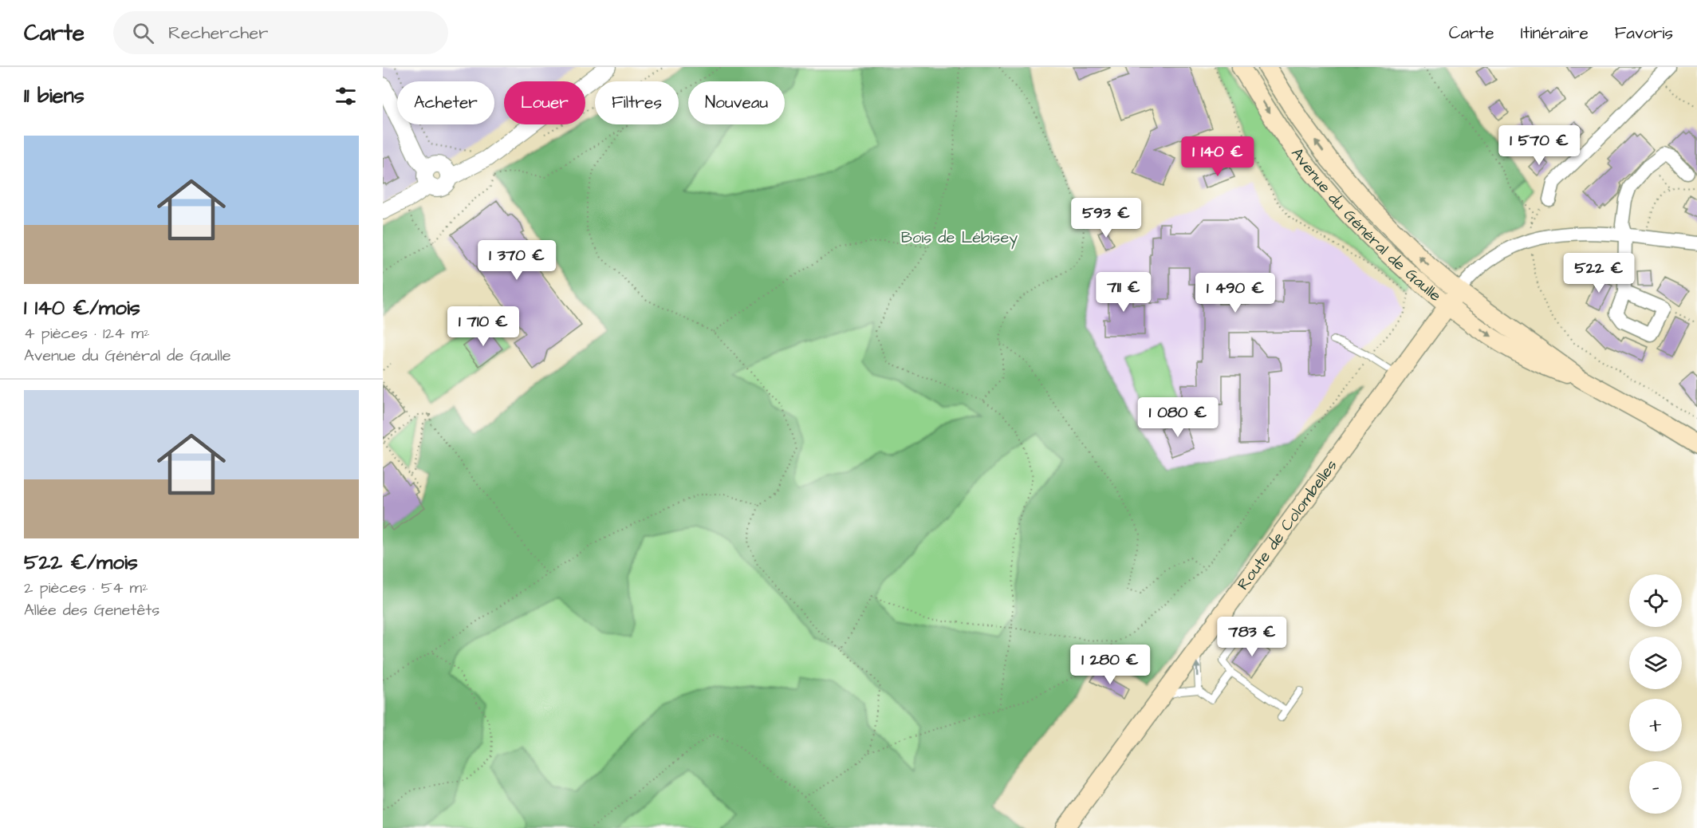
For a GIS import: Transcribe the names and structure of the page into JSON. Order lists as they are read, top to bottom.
{
  "streets": {
    "main road": ["Avenue du Général de Gaulle", "Route de Colombelles"]
  },
  "crossings": [
    ["Avenue du Général de Gaulle", "Route de Colombelles"]
  ],
  "parks": ["Bois de Lébisey"],
  "page": {
    "header": "Carte",
    "search": "Rechercher",
    "nav": ["Carte", "Itinéraire", "Favoris"],
    "heading": "11 biens",
    "chip": [
      "Acheter",
      "Louer",
      "Filtres",
      "Nouveau"
    ],
    "list": [
      {
        "name": "1 140 €/mois",
        "note": "4 pièces · 124 m² · Avenue du Général de Gaulle"
      },
      {
        "name": "522 €/mois",
        "note": "2 pièces · 54 m² · Allée des Genetêts"
      }
    ],
    "price": [
      "1 570 €",
      "1 140 €",
      "593 €",
      "1 370 €",
      "522 €",
      "711 €",
      "1 490 €",
      "1 710 €",
      "1 080 €",
      "783 €",
      "1 280 €"
    ],
    "map_buttons": ["+", "−"]
  }
}
